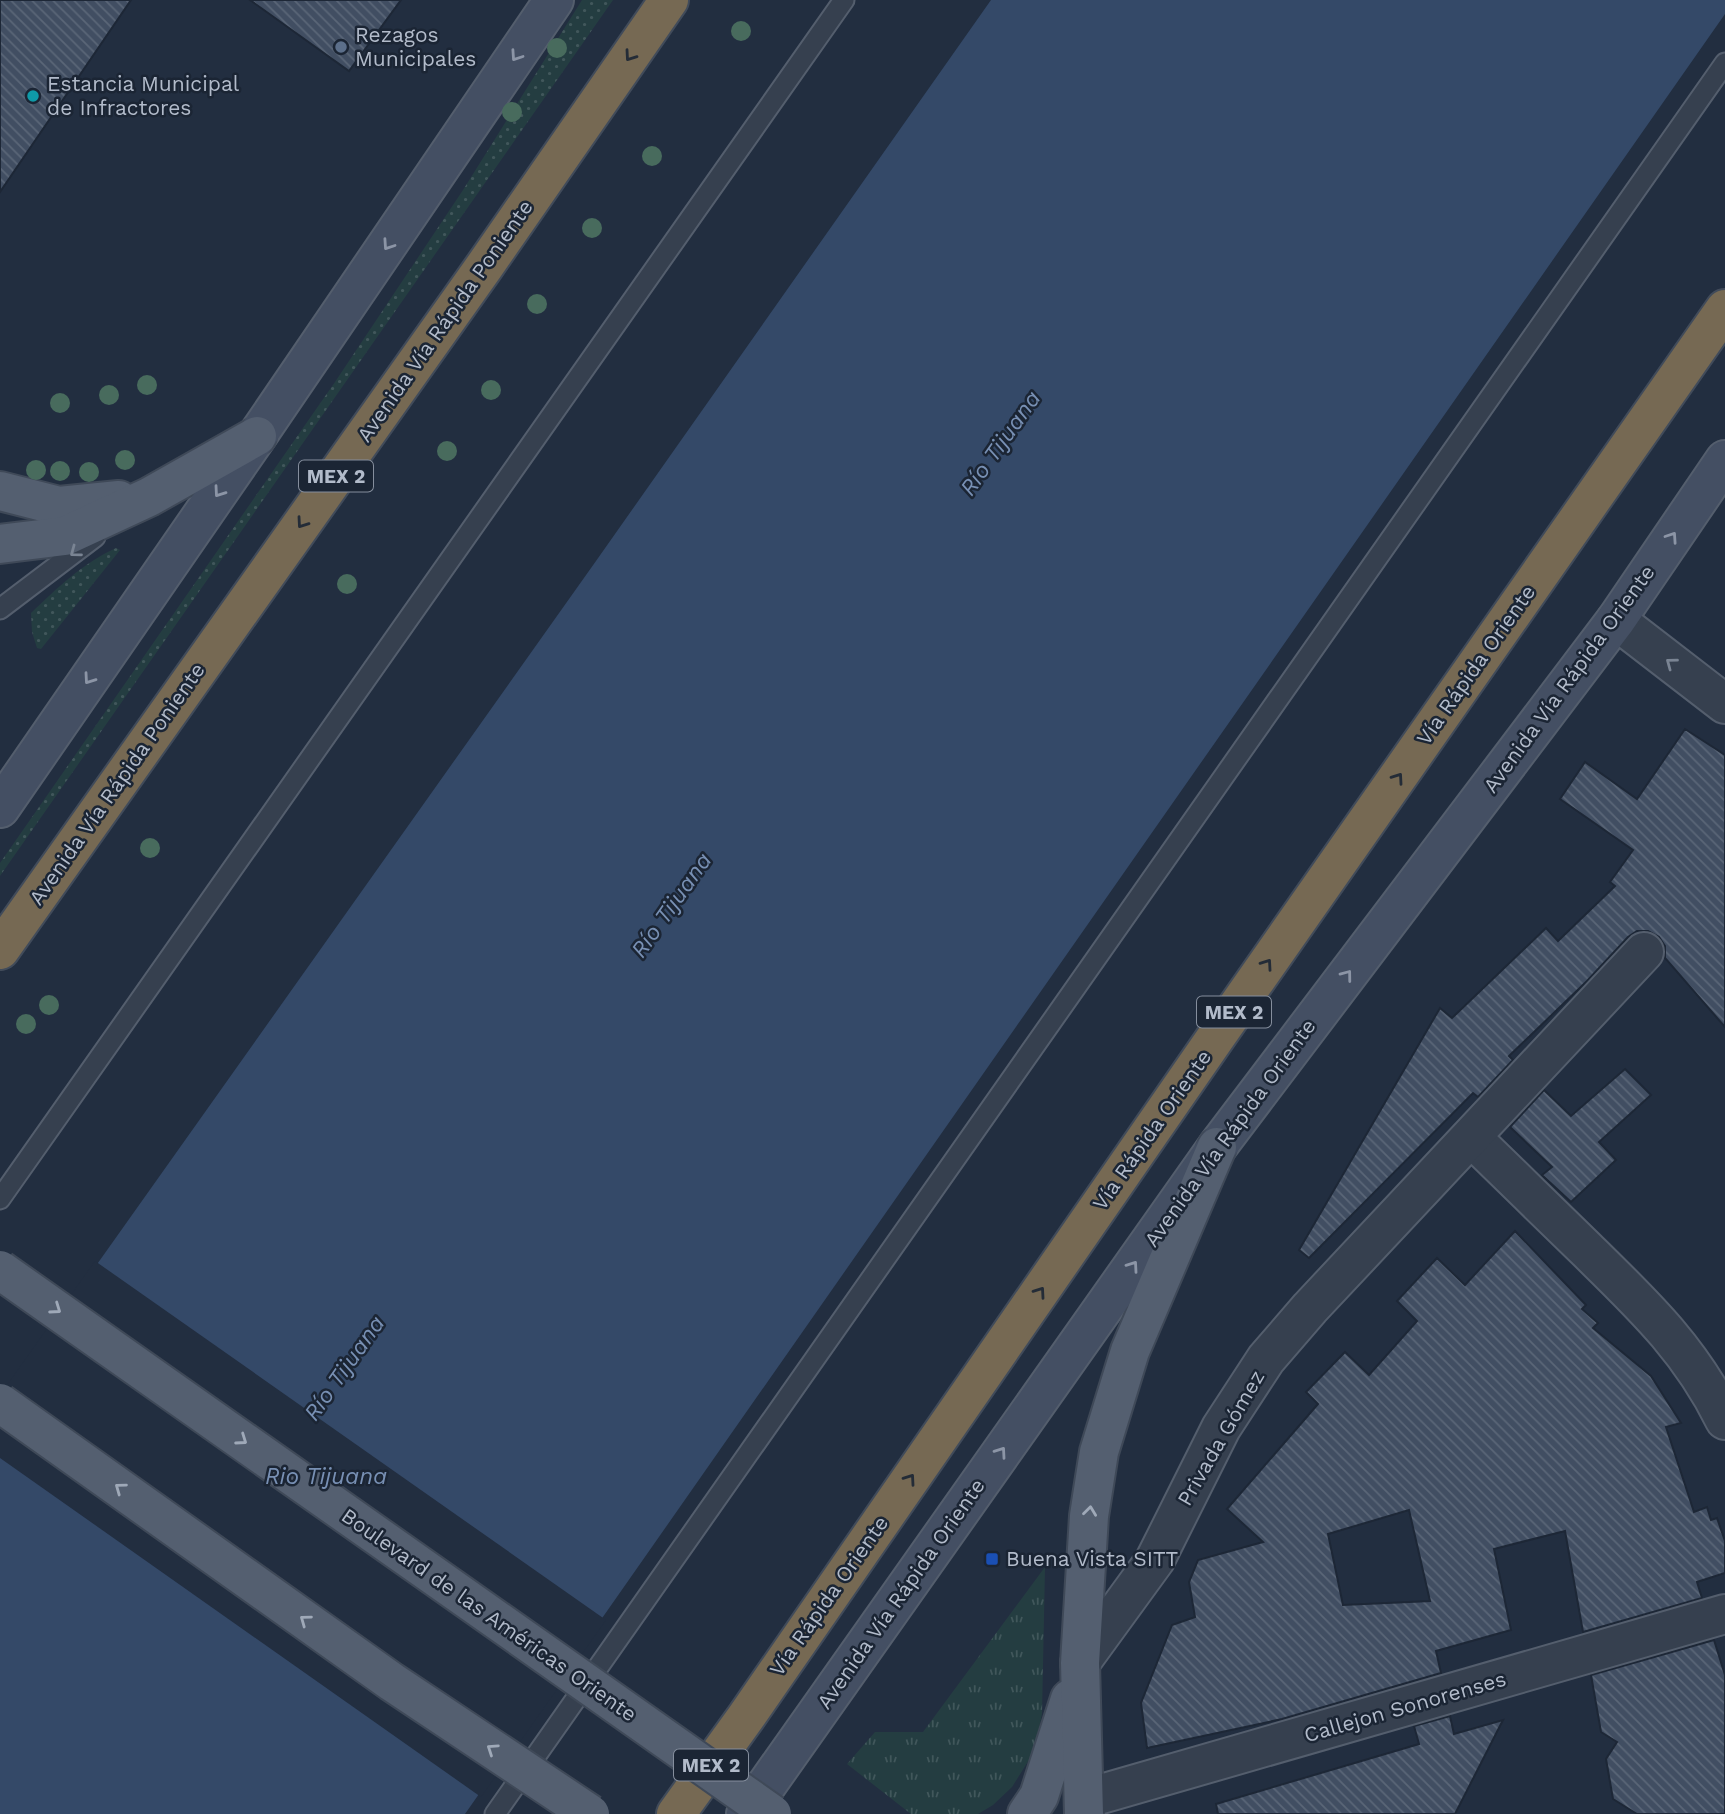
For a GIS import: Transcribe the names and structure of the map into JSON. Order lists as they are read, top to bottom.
{
  "streets": {
    "highway": ["Avenida Vía Rápida Poniente", "MEX 2", "Vía Rápida Oriente"],
    "main road": ["Avenida Vía Rápida Oriente", "Boulevard de las Américas Oriente"],
    "street": ["Privada Gómez", "Callejon Sonorenses"]
  },
  "one_way": ["Avenida Vía Rápida Poniente", "Vía Rápida Oriente"],
  "water": ["Río Tijuana", "Rio Tijuana"],
  "places": {
    "other": ["Rezagos Municipales", "Estancia Municipal de Infractores"],
    "transit": ["Buena Vista SITT"]
  }
}
